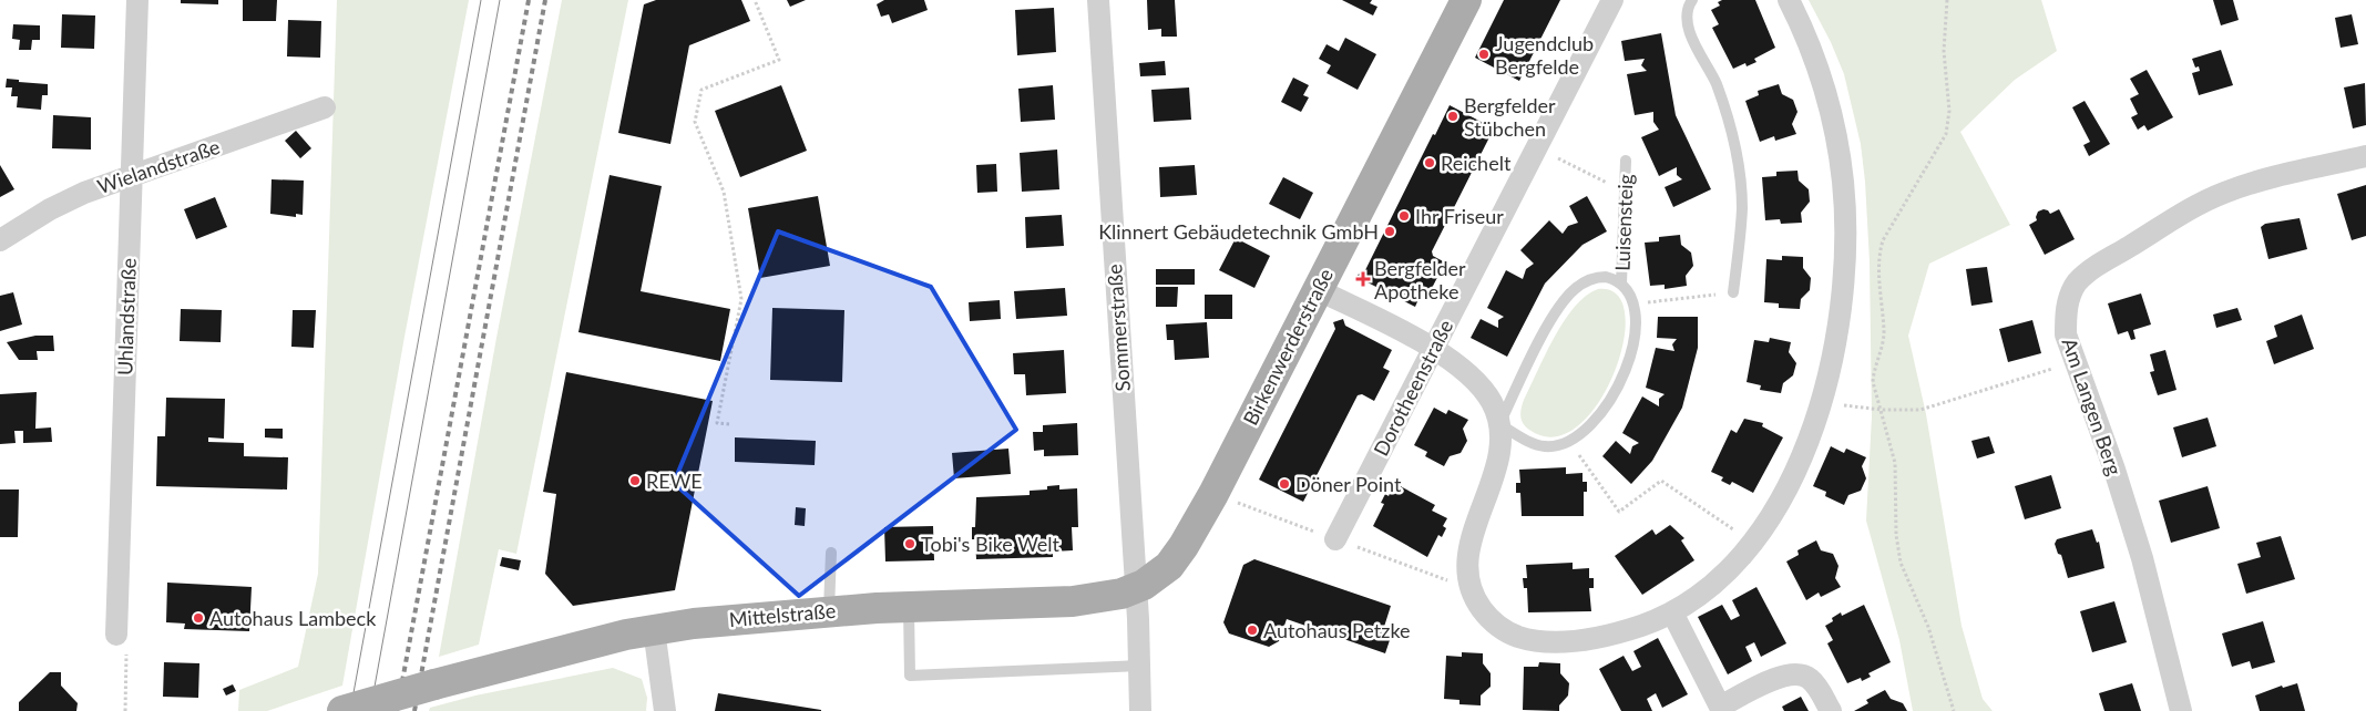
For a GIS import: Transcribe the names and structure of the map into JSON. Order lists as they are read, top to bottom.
{
  "streets": {
    "main road": ["Birkenwerderstraße", "Mittelstraße"],
    "street": [
      "Wielandstraße",
      "Uhlandstraße",
      "Sommerstraße",
      "Dorotheenstraße",
      "Am Langen Berg"
    ],
    "lane": ["Luisensteig"]
  },
  "crossings": [
    ["Wielandstraße", "Uhlandstraße"],
    ["Sommerstraße", "Birkenwerderstraße"],
    ["Sommerstraße", "Mittelstraße"],
    ["Birkenwerderstraße", "Mittelstraße"]
  ],
  "places": {
    "other": [
      "Jugendclub Bergfelde",
      "Bergfelder Stübchen",
      "Reichelt",
      "Ihr Friseur",
      "Klinnert Gebäudetechnik GmbH",
      "REWE",
      "Döner Point",
      "Tobi's Bike Welt",
      "Autohaus Lambeck",
      "Autohaus Petzke"
    ],
    "health": ["Bergfelder Apotheke"]
  }
}
